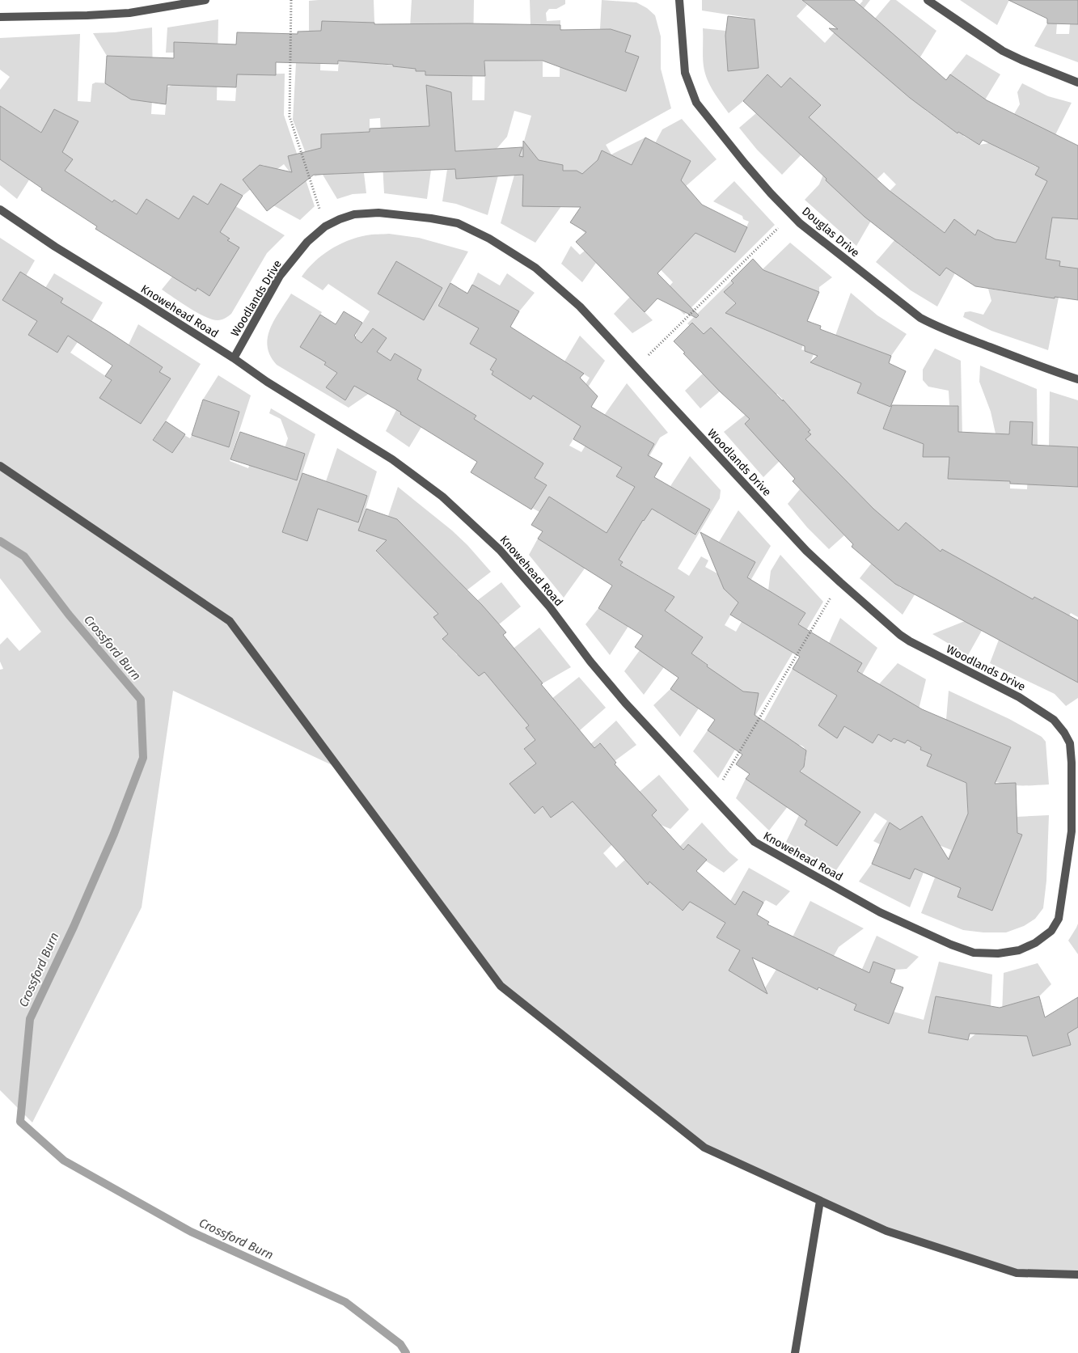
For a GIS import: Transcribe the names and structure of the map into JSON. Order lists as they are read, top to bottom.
{
  "streets": {
    "street": ["Douglas Drive", "Woodlands Drive", "Knowehead Road"]
  },
  "crossings": [
    ["Woodlands Drive", "Knowehead Road"]
  ],
  "water": ["Crossford Burn"]
}
